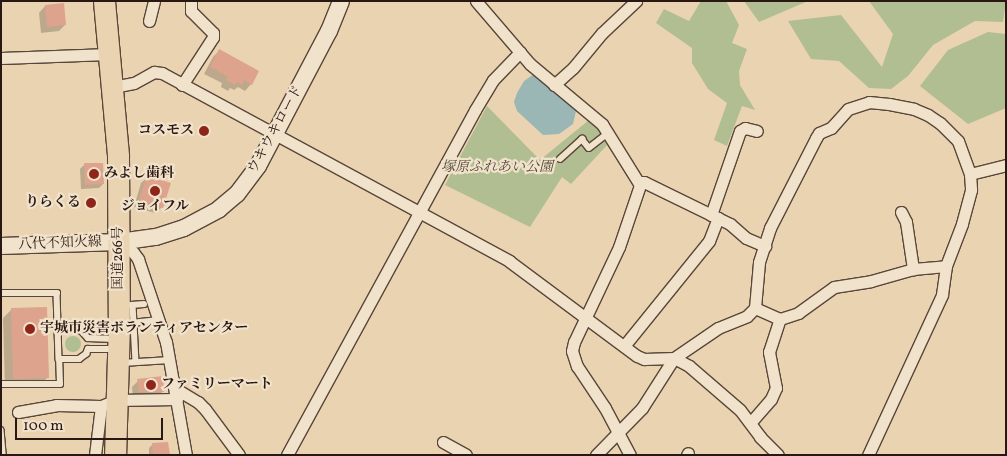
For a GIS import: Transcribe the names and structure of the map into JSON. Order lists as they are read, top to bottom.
{
  "streets": {
    "highway": ["国道266号"],
    "street": ["ウキウキロード", "八代不知火線"]
  },
  "crossings": [
    ["ウキウキロード", "八代不知火線"],
    ["ウキウキロード", "国道266号"],
    ["八代不知火線", "国道266号"]
  ],
  "parks": ["塚原ふれあい公園"],
  "places": [
    "コスモス",
    "みよし歯科",
    "ジョイフル",
    "りらくる",
    "宇城市災害ボランティアセンター",
    "ファミリーマート"
  ],
  "scale_bar": "100 m"
}
